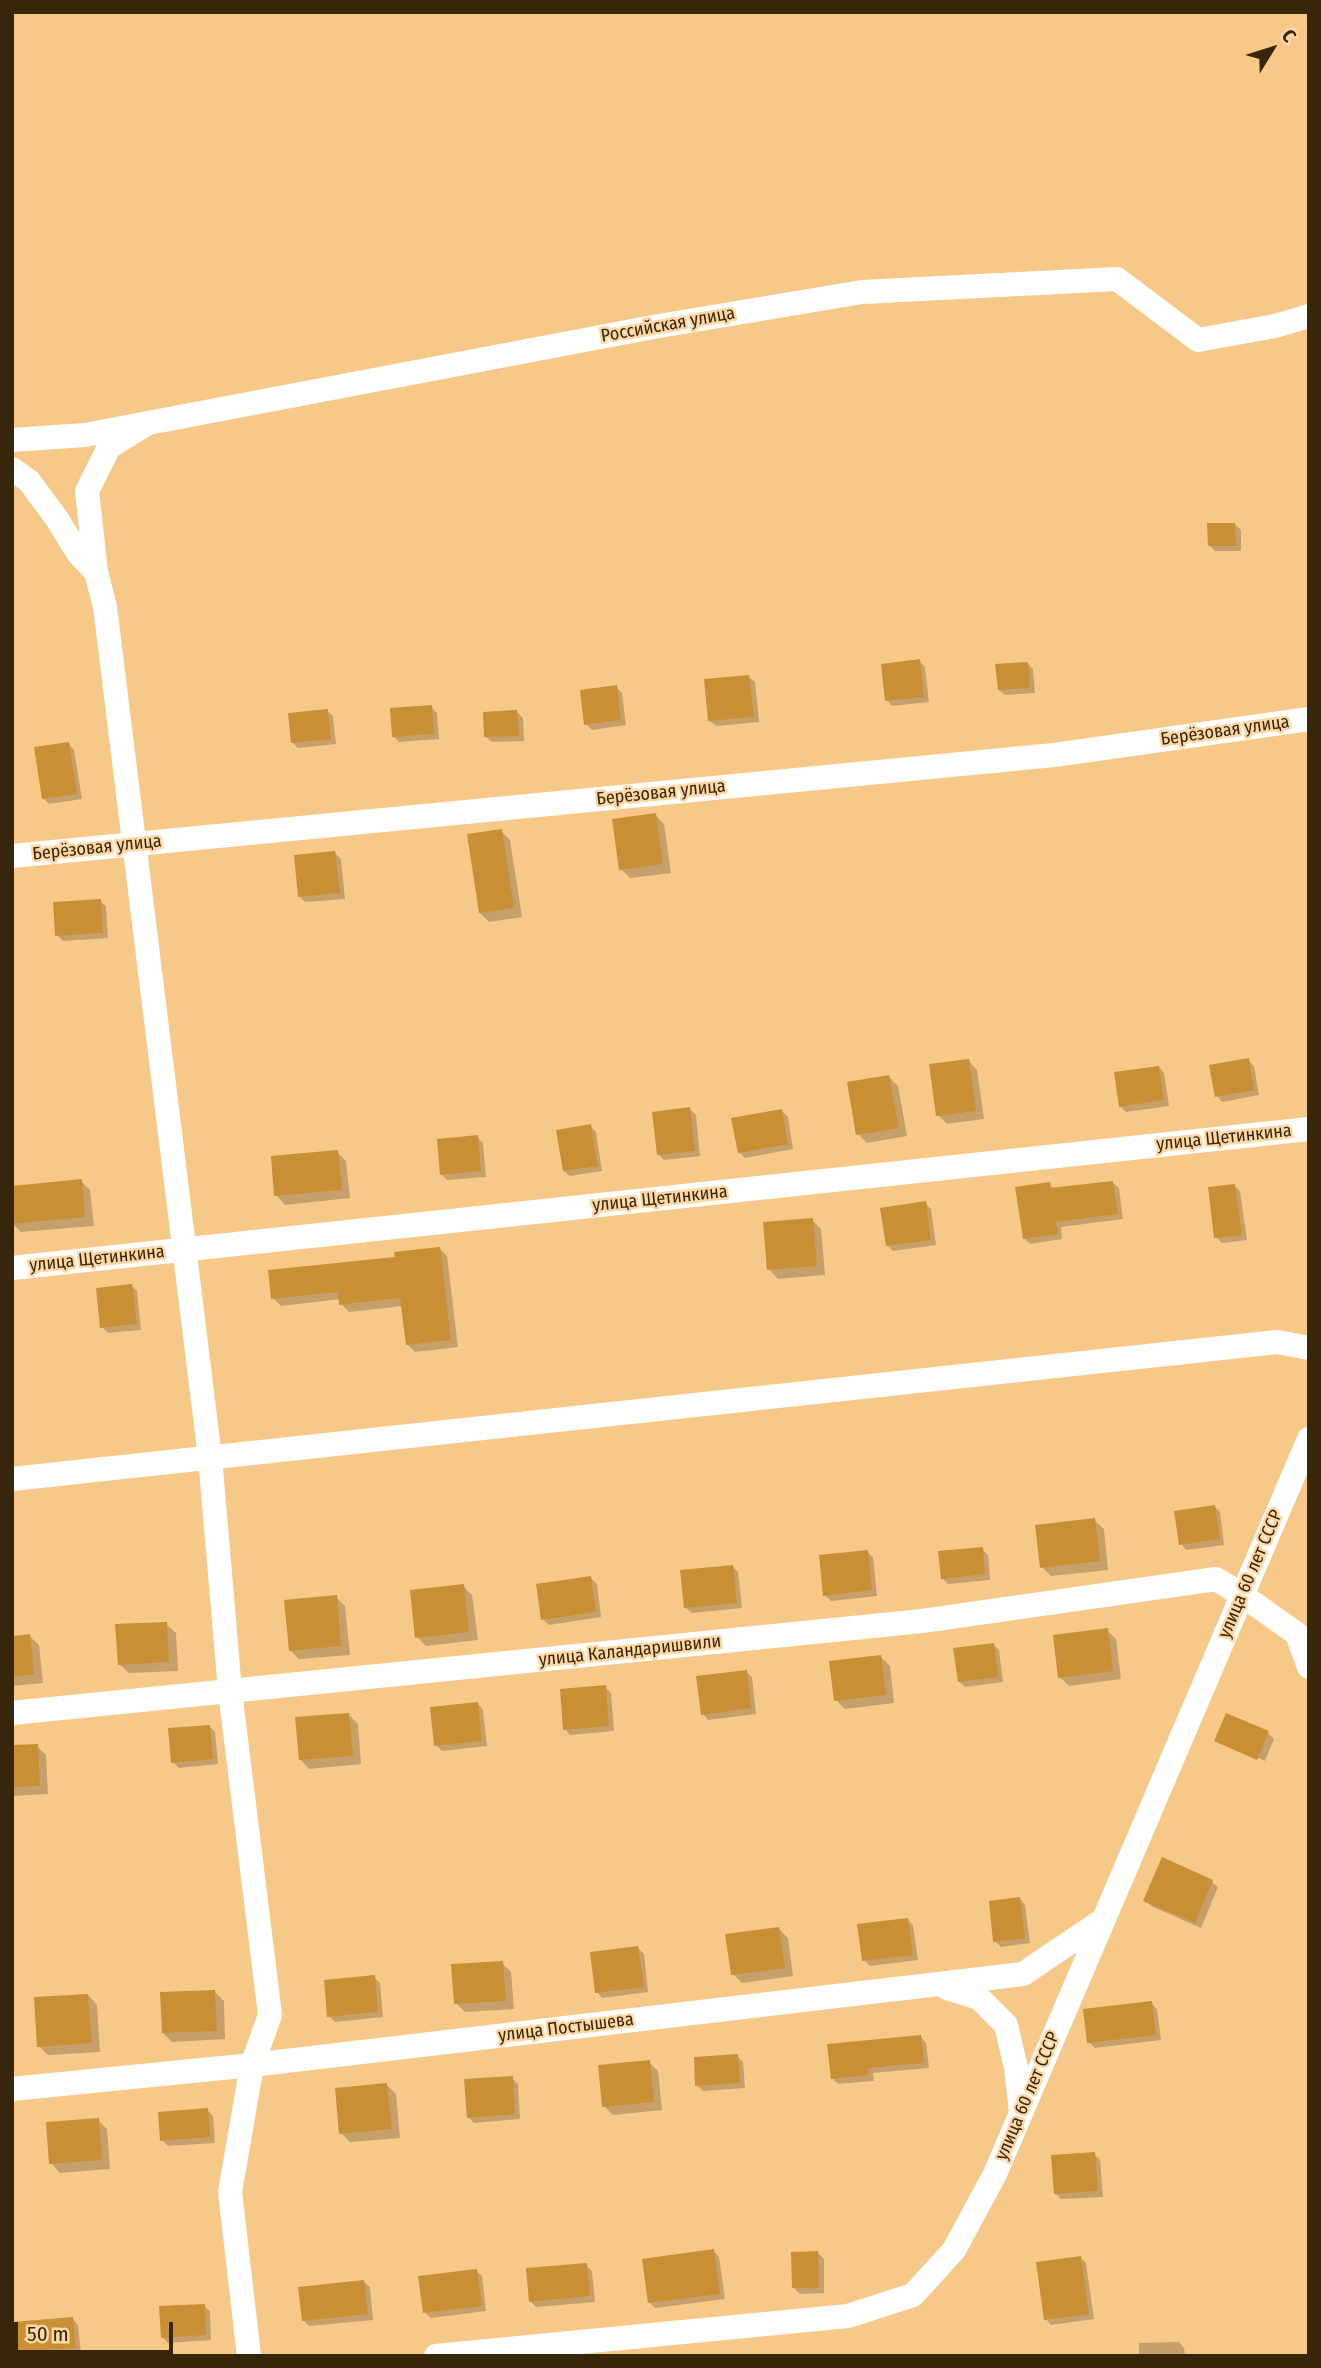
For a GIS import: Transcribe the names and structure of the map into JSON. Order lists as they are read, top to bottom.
{
  "streets": {
    "street": [
      "Российская улица",
      "Берёзовая улица",
      "улица Щетинкина",
      "улица 60 лет СССР",
      "улица Каландаришвили",
      "улица Постышева"
    ]
  },
  "crossings": [
    ["улица 60 лет СССР", "улица Каландаришвили"],
    ["улица 60 лет СССР", "улица Постышева"]
  ],
  "scale_bar": "50 m",
  "north": "top right"
}
